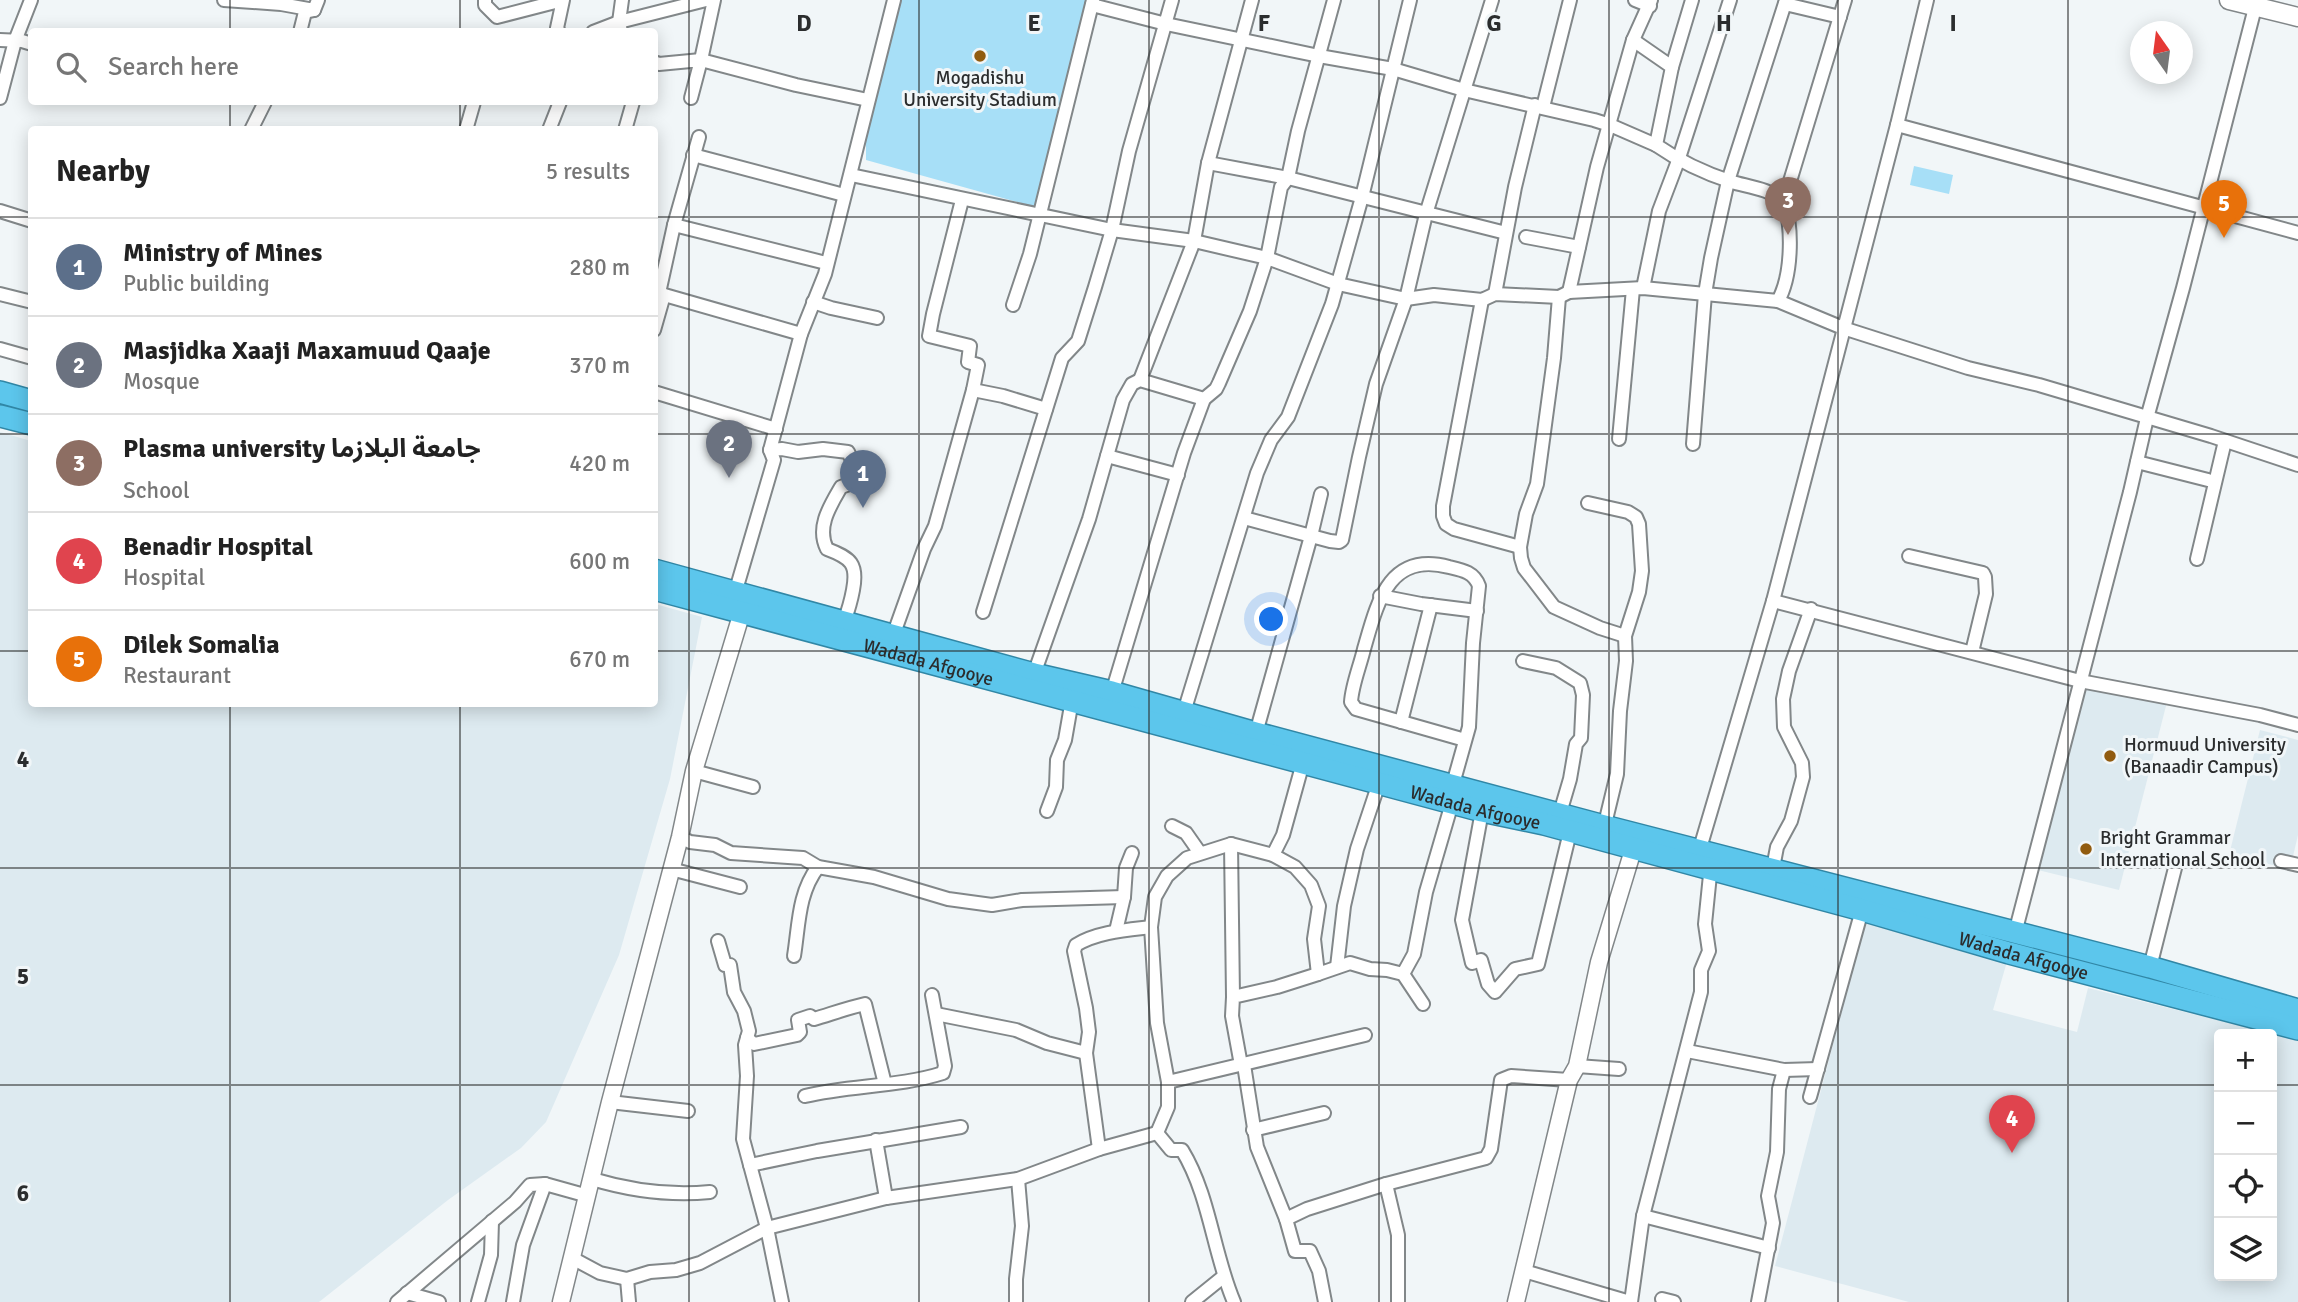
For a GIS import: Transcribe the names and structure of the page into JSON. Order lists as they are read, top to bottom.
{
  "streets": {
    "highway": ["Wadada Afgooye"]
  },
  "places": ["Mogadishu University Stadium", "Hormuud University (Banaadir Campus)", "Bright Grammar International School"],
  "north": "top",
  "page": {
    "search": "Search here",
    "heading": ["Nearby", "5 results"],
    "pins": [
      "3",
      "5",
      "2",
      "1",
      "4"
    ],
    "list": [
      {
        "mark": "1",
        "name": "Ministry of Mines",
        "note": "Public building",
        "value": "280 m"
      },
      {
        "mark": "2",
        "name": "Masjidka Xaaji Maxamuud Qaaje",
        "note": "Mosque",
        "value": "370 m"
      },
      {
        "mark": "3",
        "name": "Plasma university جامعة البلازما",
        "note": "School",
        "value": "420 m"
      },
      {
        "mark": "4",
        "name": "Benadir Hospital",
        "note": "Hospital",
        "value": "600 m"
      },
      {
        "mark": "5",
        "name": "Dilek Somalia",
        "note": "Restaurant",
        "value": "670 m"
      }
    ],
    "map_buttons": ["+", "−"]
  },
  "grid": {
    "columns": [
      "D",
      "E",
      "F",
      "G",
      "H",
      "I"
    ],
    "rows": ["4", "5", "6"]
  }
}
